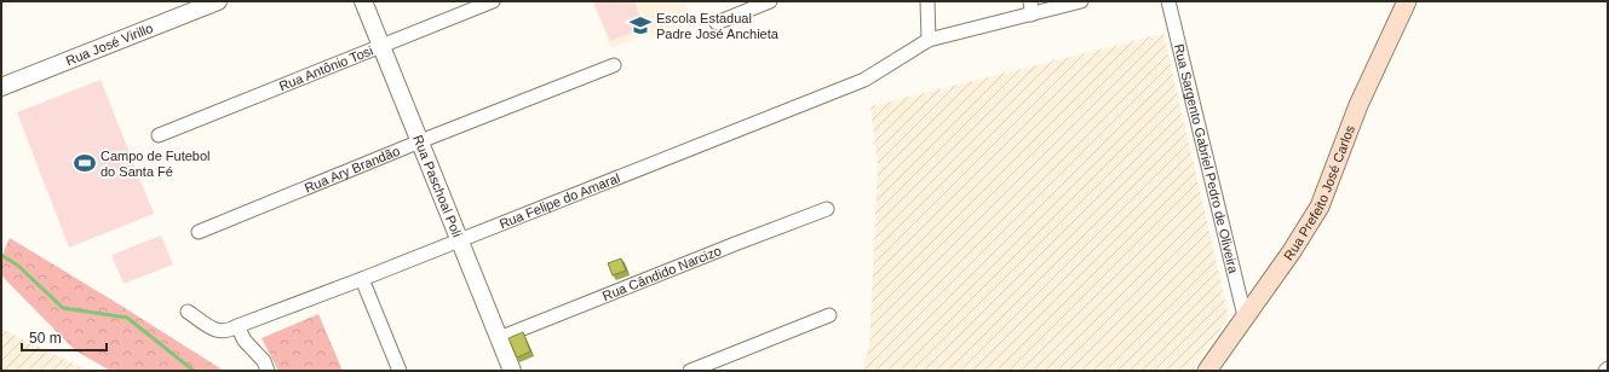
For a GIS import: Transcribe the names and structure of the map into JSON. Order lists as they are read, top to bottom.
{
  "streets": {
    "main road": ["Rua Prefeito José Carlos"],
    "street": [
      "Rua José Virillo",
      "Rua Antônio Tosi",
      "Rua Sargento Gabriel Pedro de Oliveira",
      "Rua Ary Brandão",
      "Rua Paschoal Poli",
      "Rua Felipe do Amaral",
      "Rua Cândido Narcizo"
    ]
  },
  "crossings": [
    ["Rua Antônio Tosi", "Rua Paschoal Poli"],
    ["Rua Sargento Gabriel Pedro de Oliveira", "Rua Prefeito José Carlos"],
    ["Rua Ary Brandão", "Rua Paschoal Poli"],
    ["Rua Paschoal Poli", "Rua Felipe do Amaral"],
    ["Rua Paschoal Poli", "Rua Cândido Narcizo"]
  ],
  "places": {
    "school or university": ["Escola Estadual Padre José Anchieta"],
    "sports": ["Campo de Futebol do Santa Fé"]
  },
  "scale_bar": "50 m"
}
